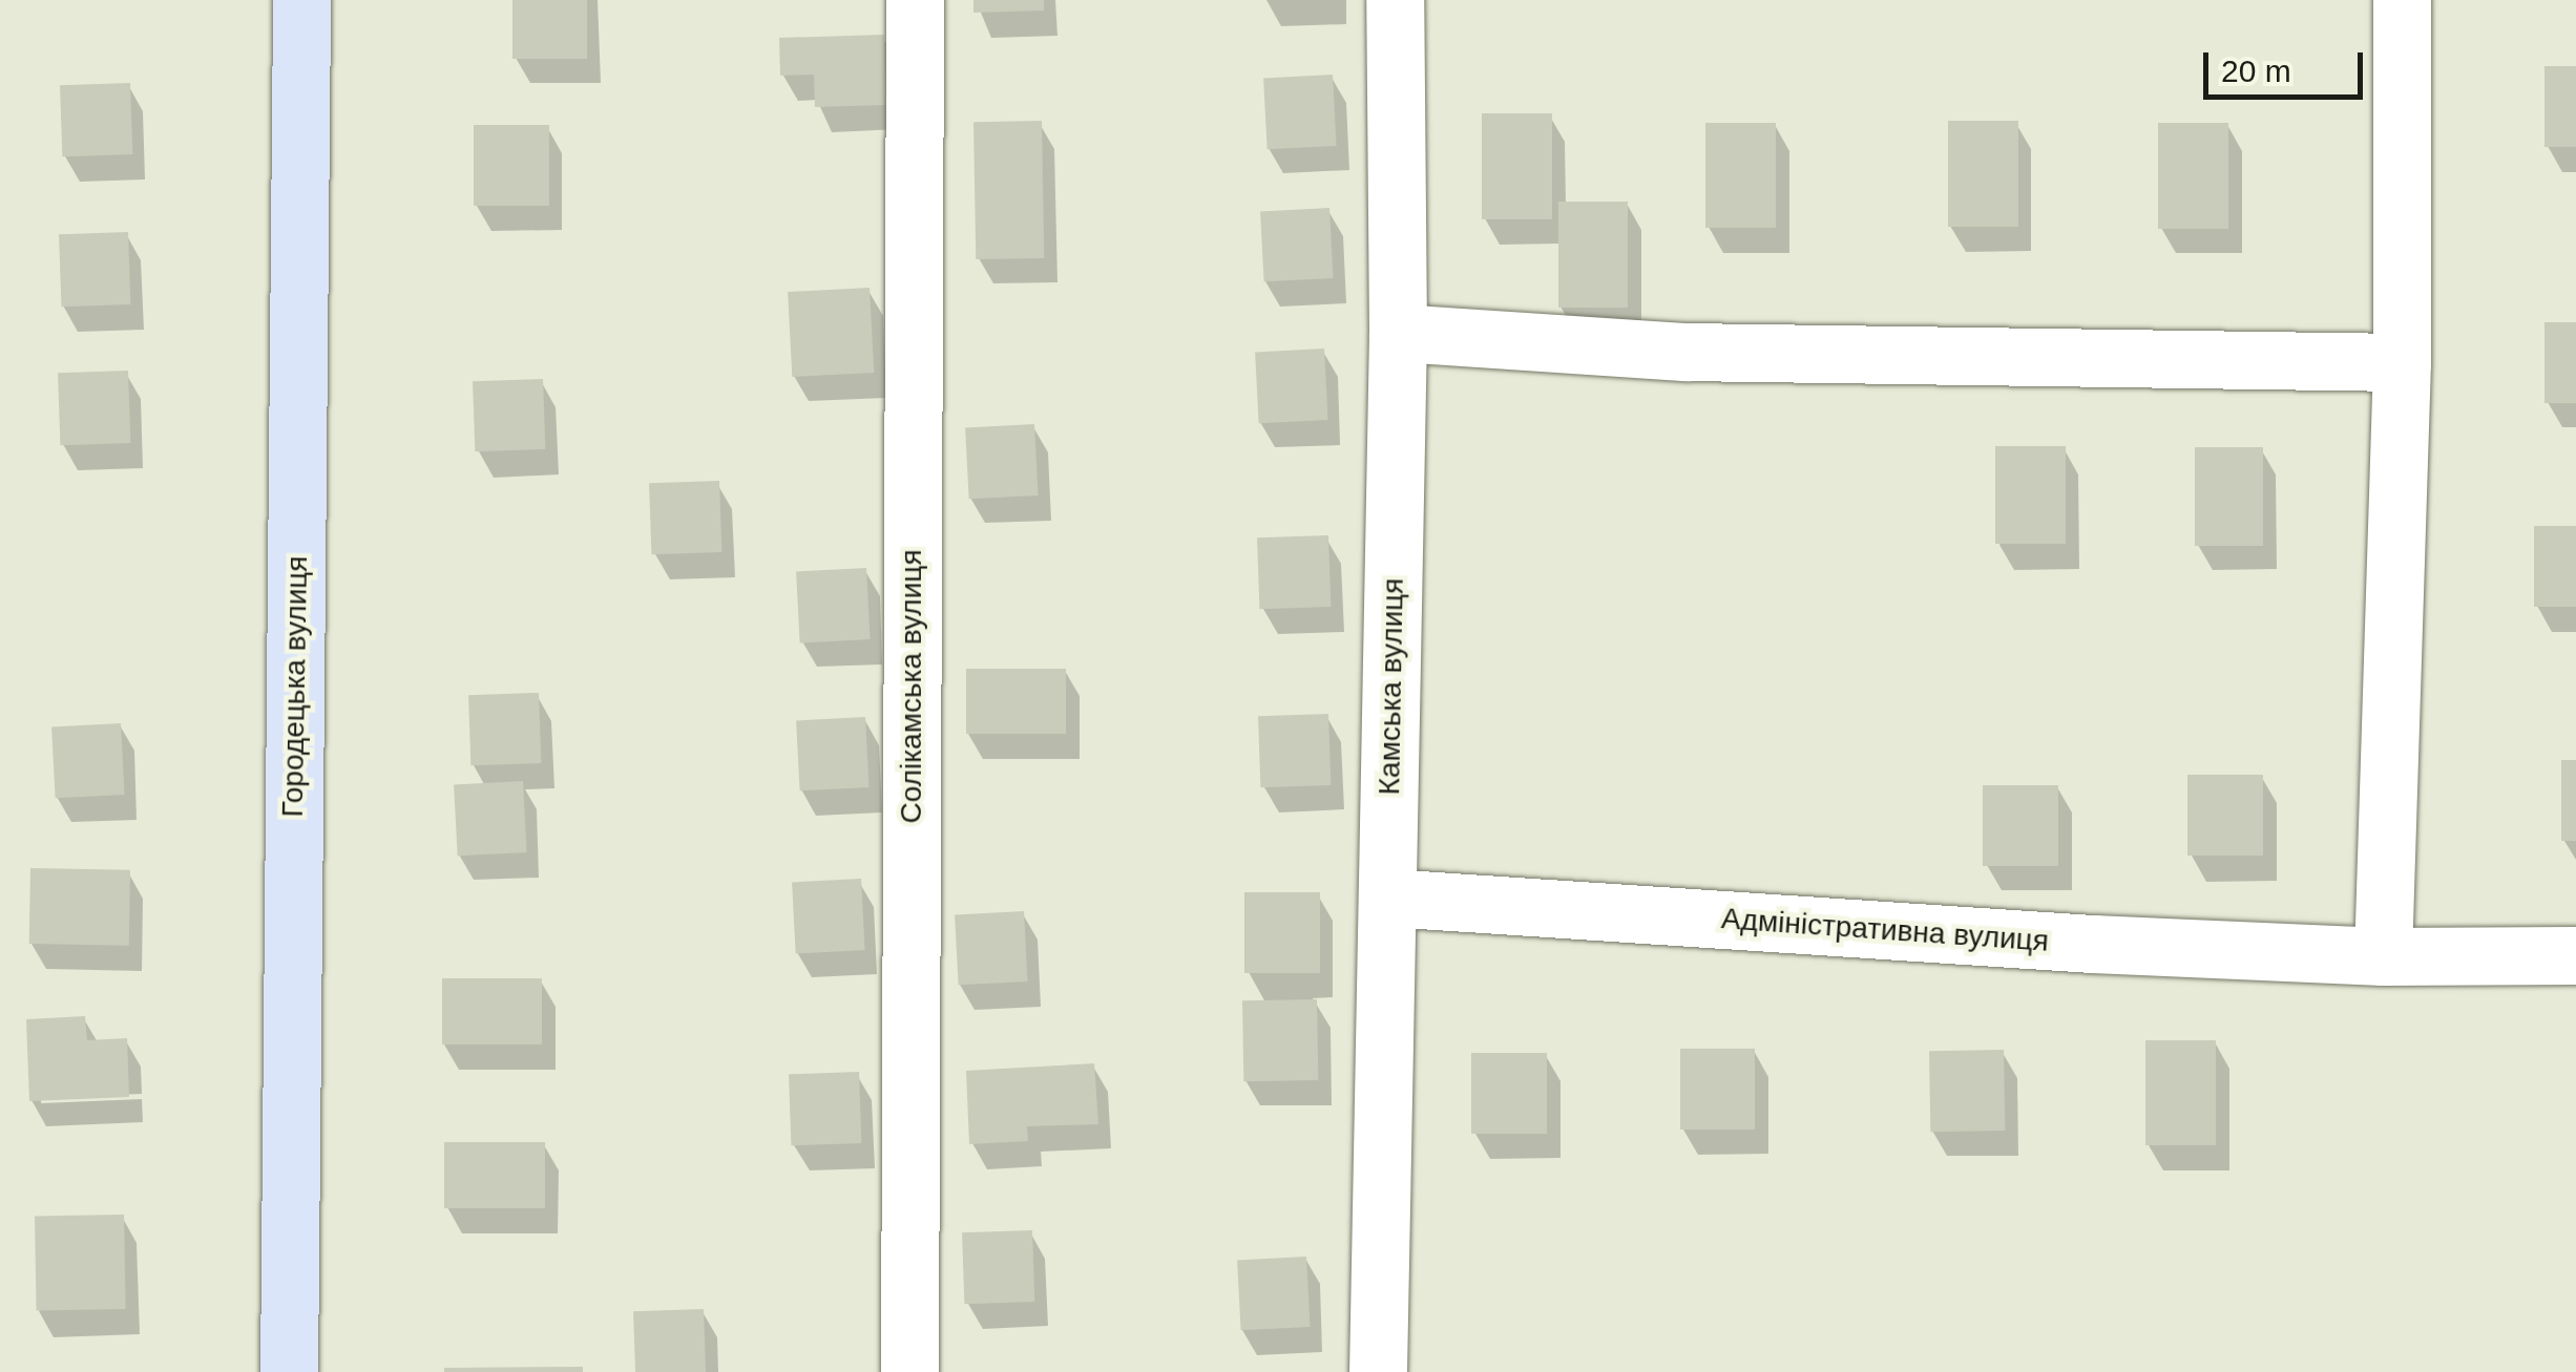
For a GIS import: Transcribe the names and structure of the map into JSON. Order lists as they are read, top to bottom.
{
  "streets": {
    "main road": ["Городецька вулиця"],
    "street": ["Солікамська вулиця", "Камська вулиця", "Адміністративна вулиця"]
  },
  "crossings": [
    ["Камська вулиця", "Адміністративна вулиця"]
  ],
  "scale_bar": "20 m"
}
